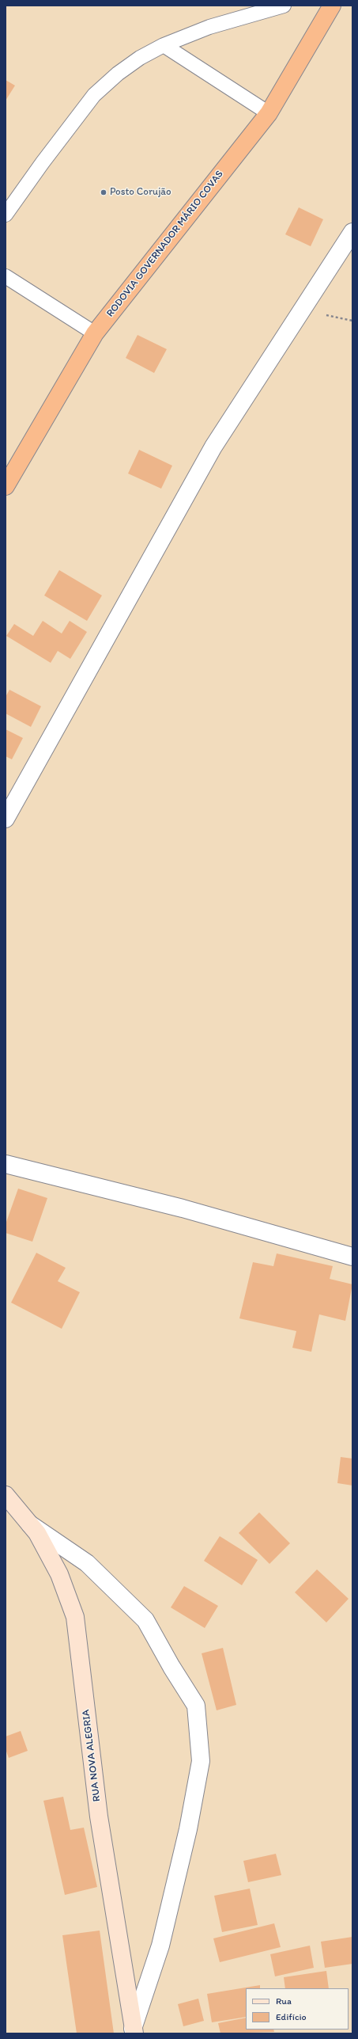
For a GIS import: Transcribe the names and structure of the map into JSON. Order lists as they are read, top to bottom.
{
  "streets": {
    "highway": ["RODOVIA GOVERNADOR MÁRIO COVAS"],
    "main road": ["RUA NOVA ALEGRIA"]
  },
  "places": ["Posto Corujão"],
  "legend": ["Rua", "Edifício"]
}
